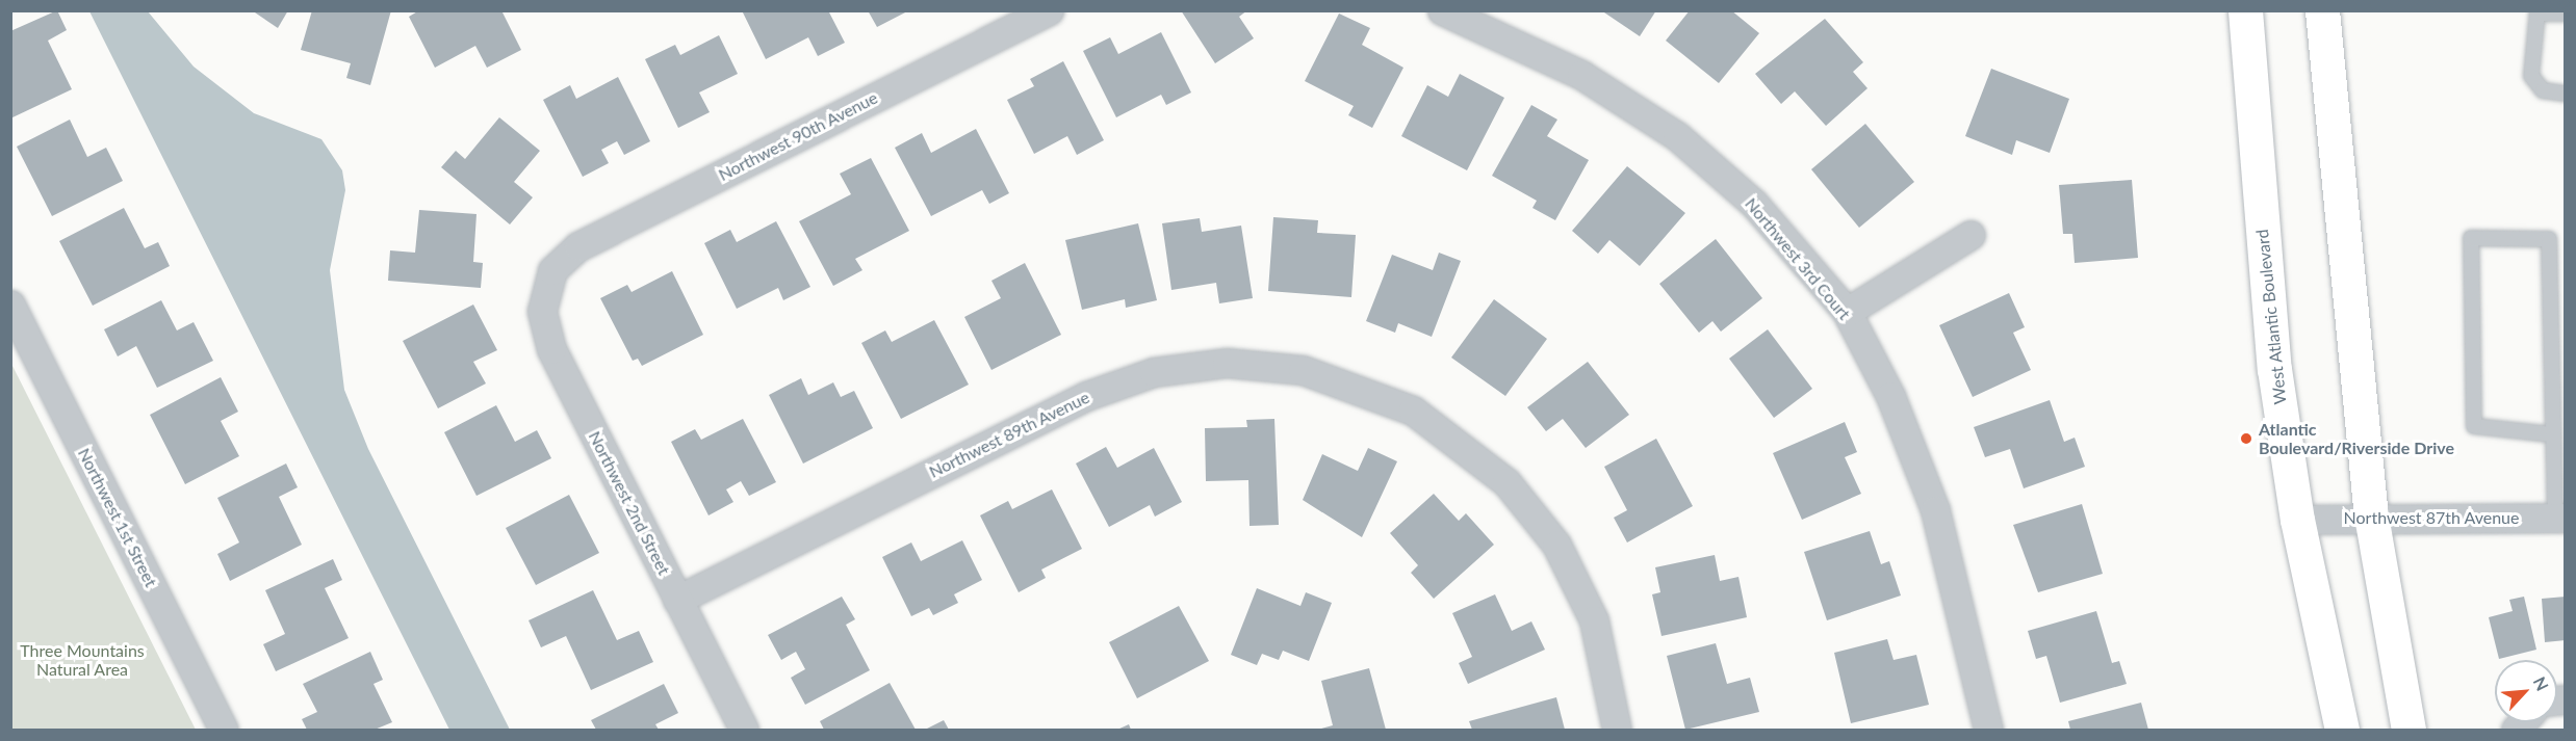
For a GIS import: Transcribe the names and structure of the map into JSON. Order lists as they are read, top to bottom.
{
  "streets": {
    "main road": ["West Atlantic Boulevard"],
    "street": [
      "Northwest 90th Avenue",
      "Northwest 3rd Court",
      "Northwest 89th Avenue",
      "Northwest 2nd Street",
      "Northwest 1st Street",
      "Northwest 87th Avenue"
    ]
  },
  "crossings": [
    ["Northwest 90th Avenue", "Northwest 2nd Street"],
    ["West Atlantic Boulevard", "Northwest 87th Avenue"],
    ["Northwest 89th Avenue", "Northwest 2nd Street"]
  ],
  "parks": ["Three Mountains Natural Area"],
  "places": ["Atlantic Boulevard/Riverside Drive"],
  "north": "top right"
}
